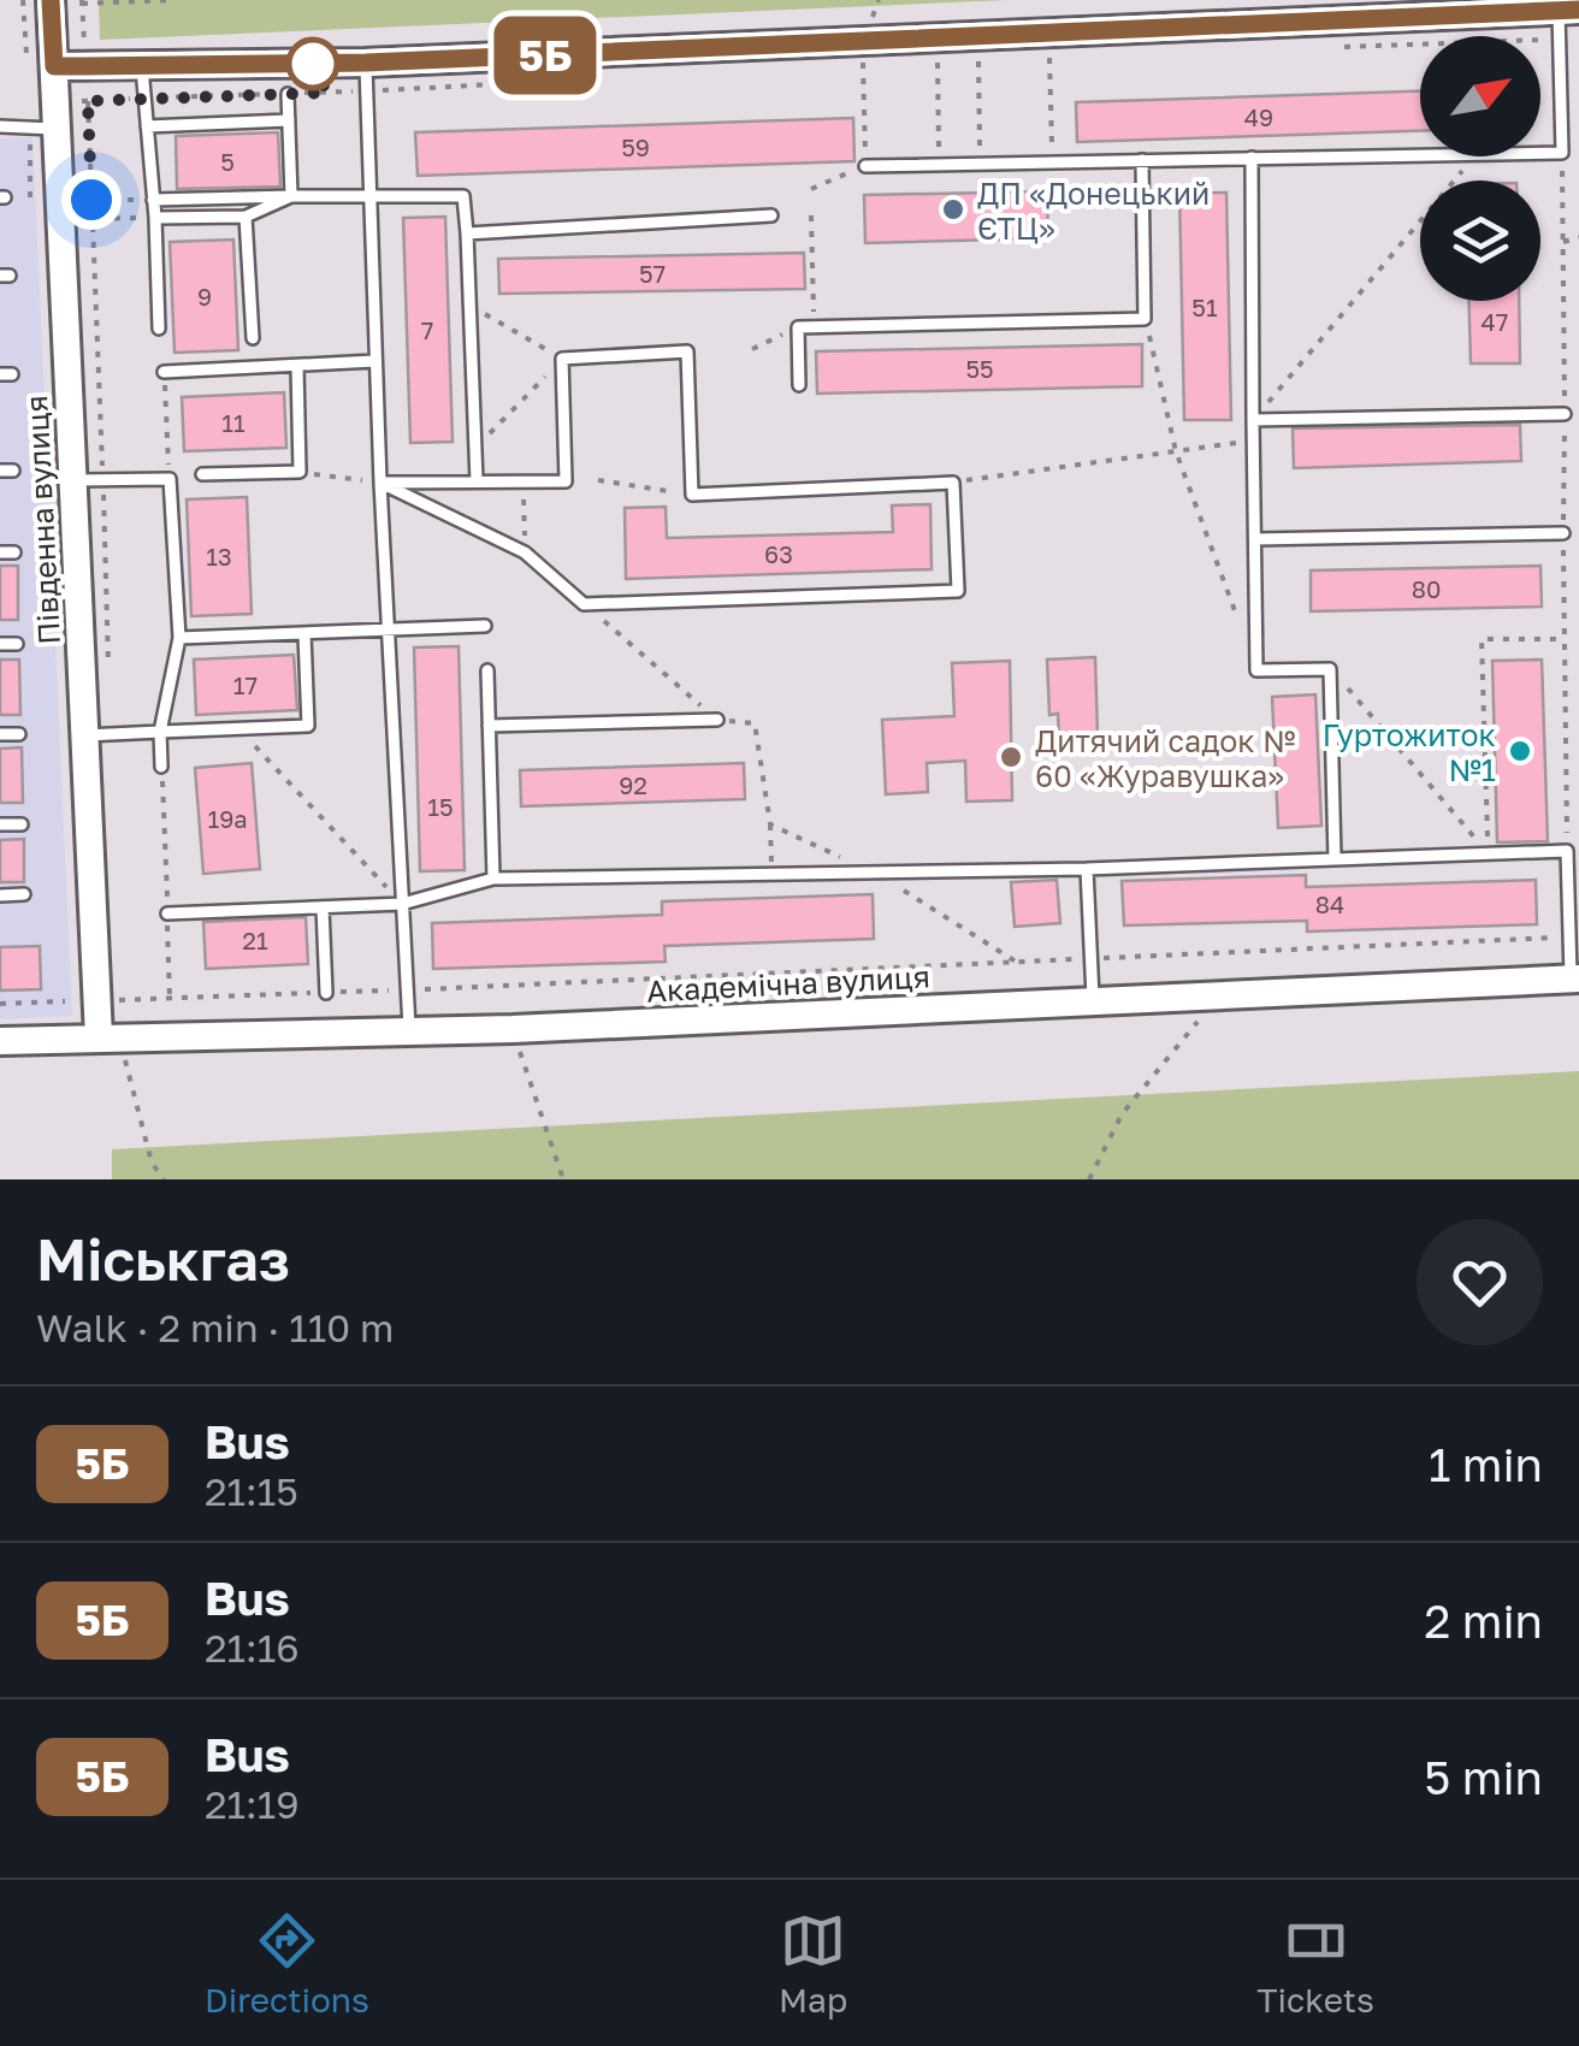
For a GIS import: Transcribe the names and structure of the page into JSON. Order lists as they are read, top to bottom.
{
  "streets": {
    "street": ["Південна вулиця", "Академічна вулиця"]
  },
  "crossings": [
    ["Південна вулиця", "Академічна вулиця"]
  ],
  "places": ["ДП «Донецький ЄТЦ»", "Гуртожиток №1", "Дитячий садок № 60 «Журавушка»"],
  "lines": ["bus line 5Б"],
  "house_numbers": [
    "49",
    "59",
    "5",
    "57",
    "9",
    "51",
    "47",
    "7",
    "55",
    "11",
    "63",
    "13",
    "80",
    "17",
    "92",
    "15",
    "19а",
    "84",
    "21"
  ],
  "north": "top right",
  "page": {
    "on_map": "5Б",
    "heading": ["Міськгаз", "Walk · 2 min · 110 m"],
    "list": [
      {
        "mark": "5Б",
        "name": "Bus",
        "note": "21:15",
        "value": "1 min"
      },
      {
        "mark": "5Б",
        "name": "Bus",
        "note": "21:16",
        "value": "2 min"
      },
      {
        "mark": "5Б",
        "name": "Bus",
        "note": "21:19",
        "value": "5 min"
      }
    ],
    "tabs": ["Directions", "Map", "Tickets"]
  }
}
